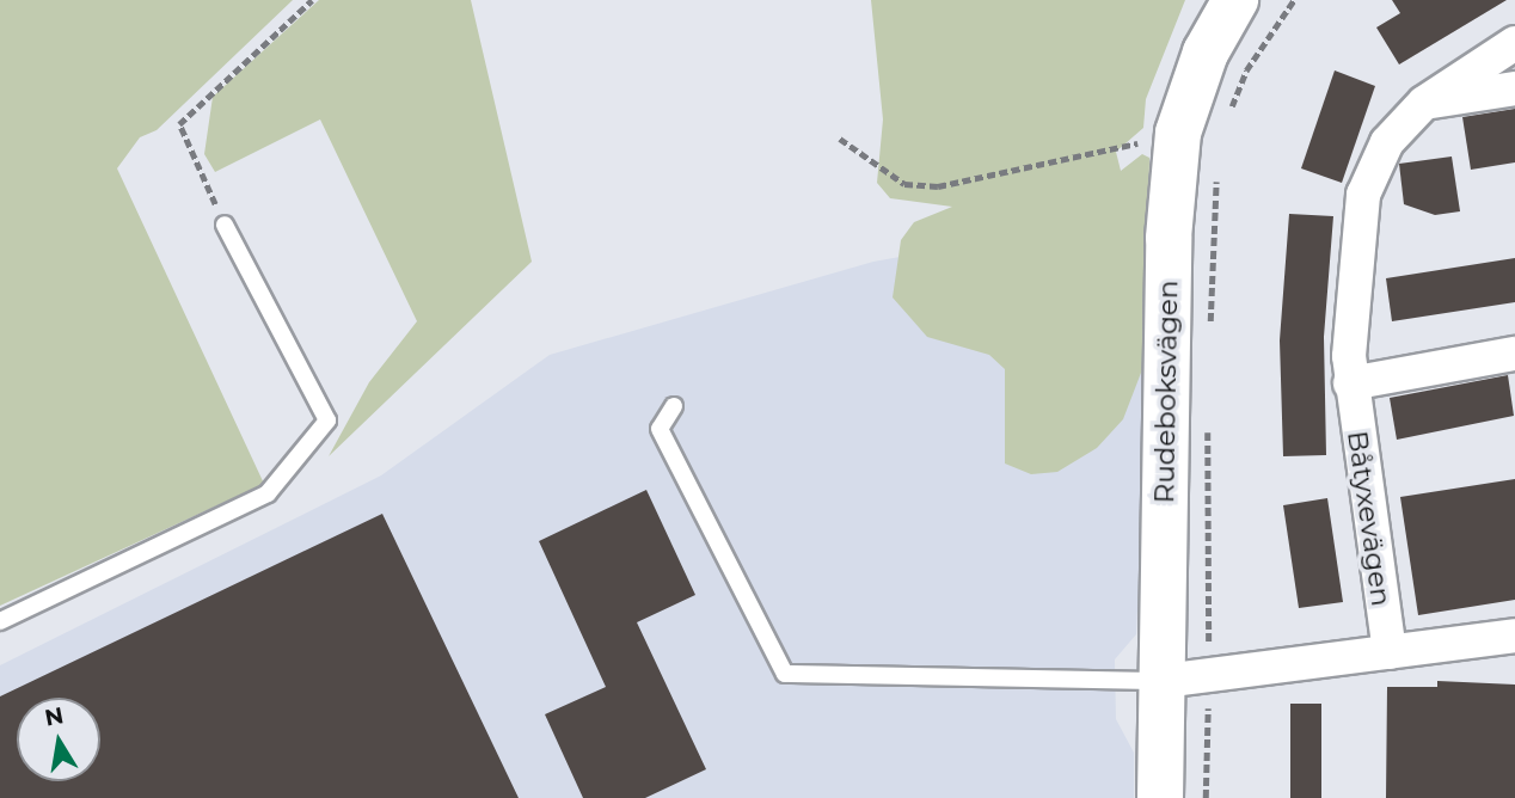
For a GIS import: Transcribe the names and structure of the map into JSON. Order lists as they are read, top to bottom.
{
  "streets": {
    "street": ["Rudeboksvägen", "Båtyxevägen"]
  },
  "north": "top"
}
